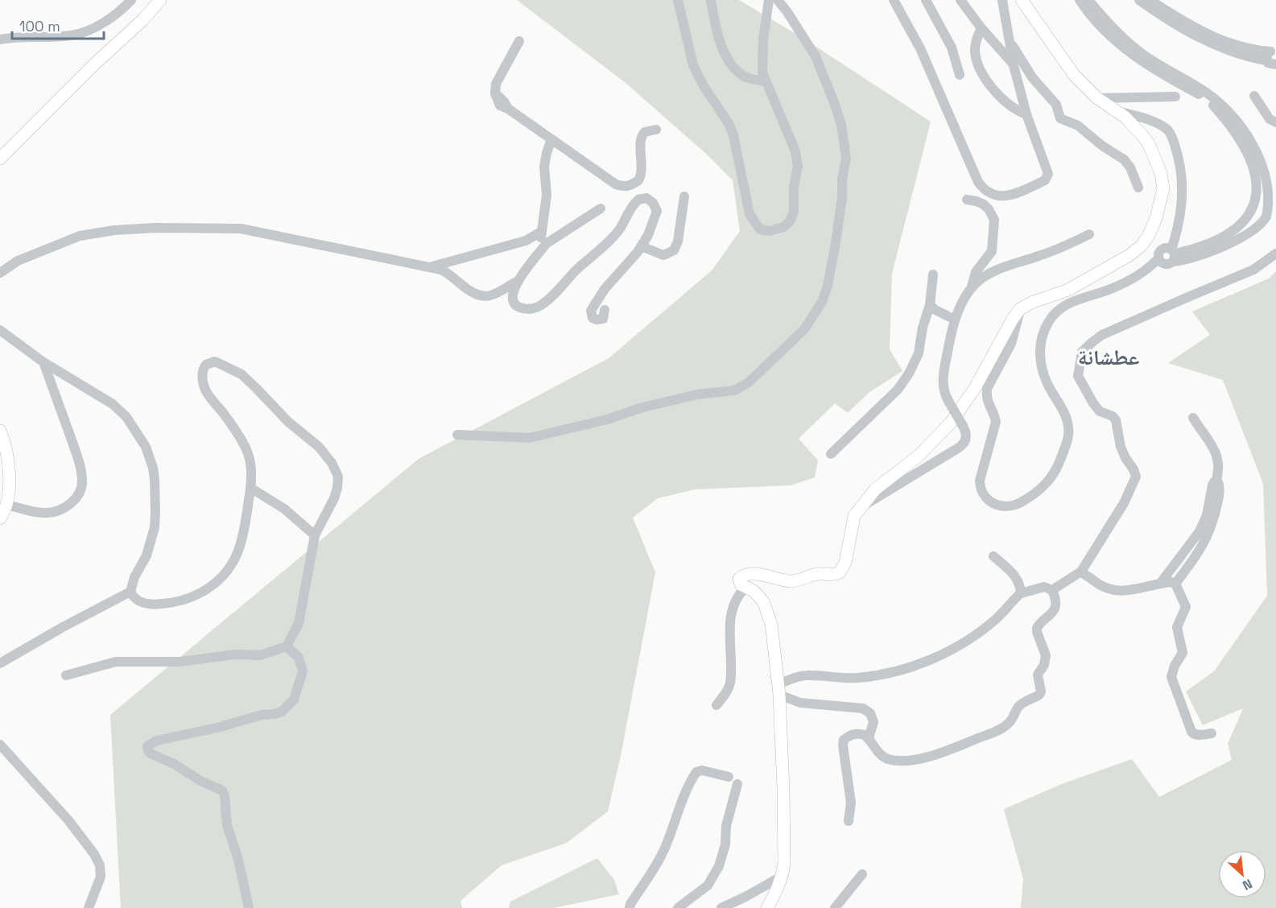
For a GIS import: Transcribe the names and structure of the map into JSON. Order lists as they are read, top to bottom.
{
  "districts": ["عطشانة"],
  "scale_bar": "100 m",
  "north": "bottom right"
}
